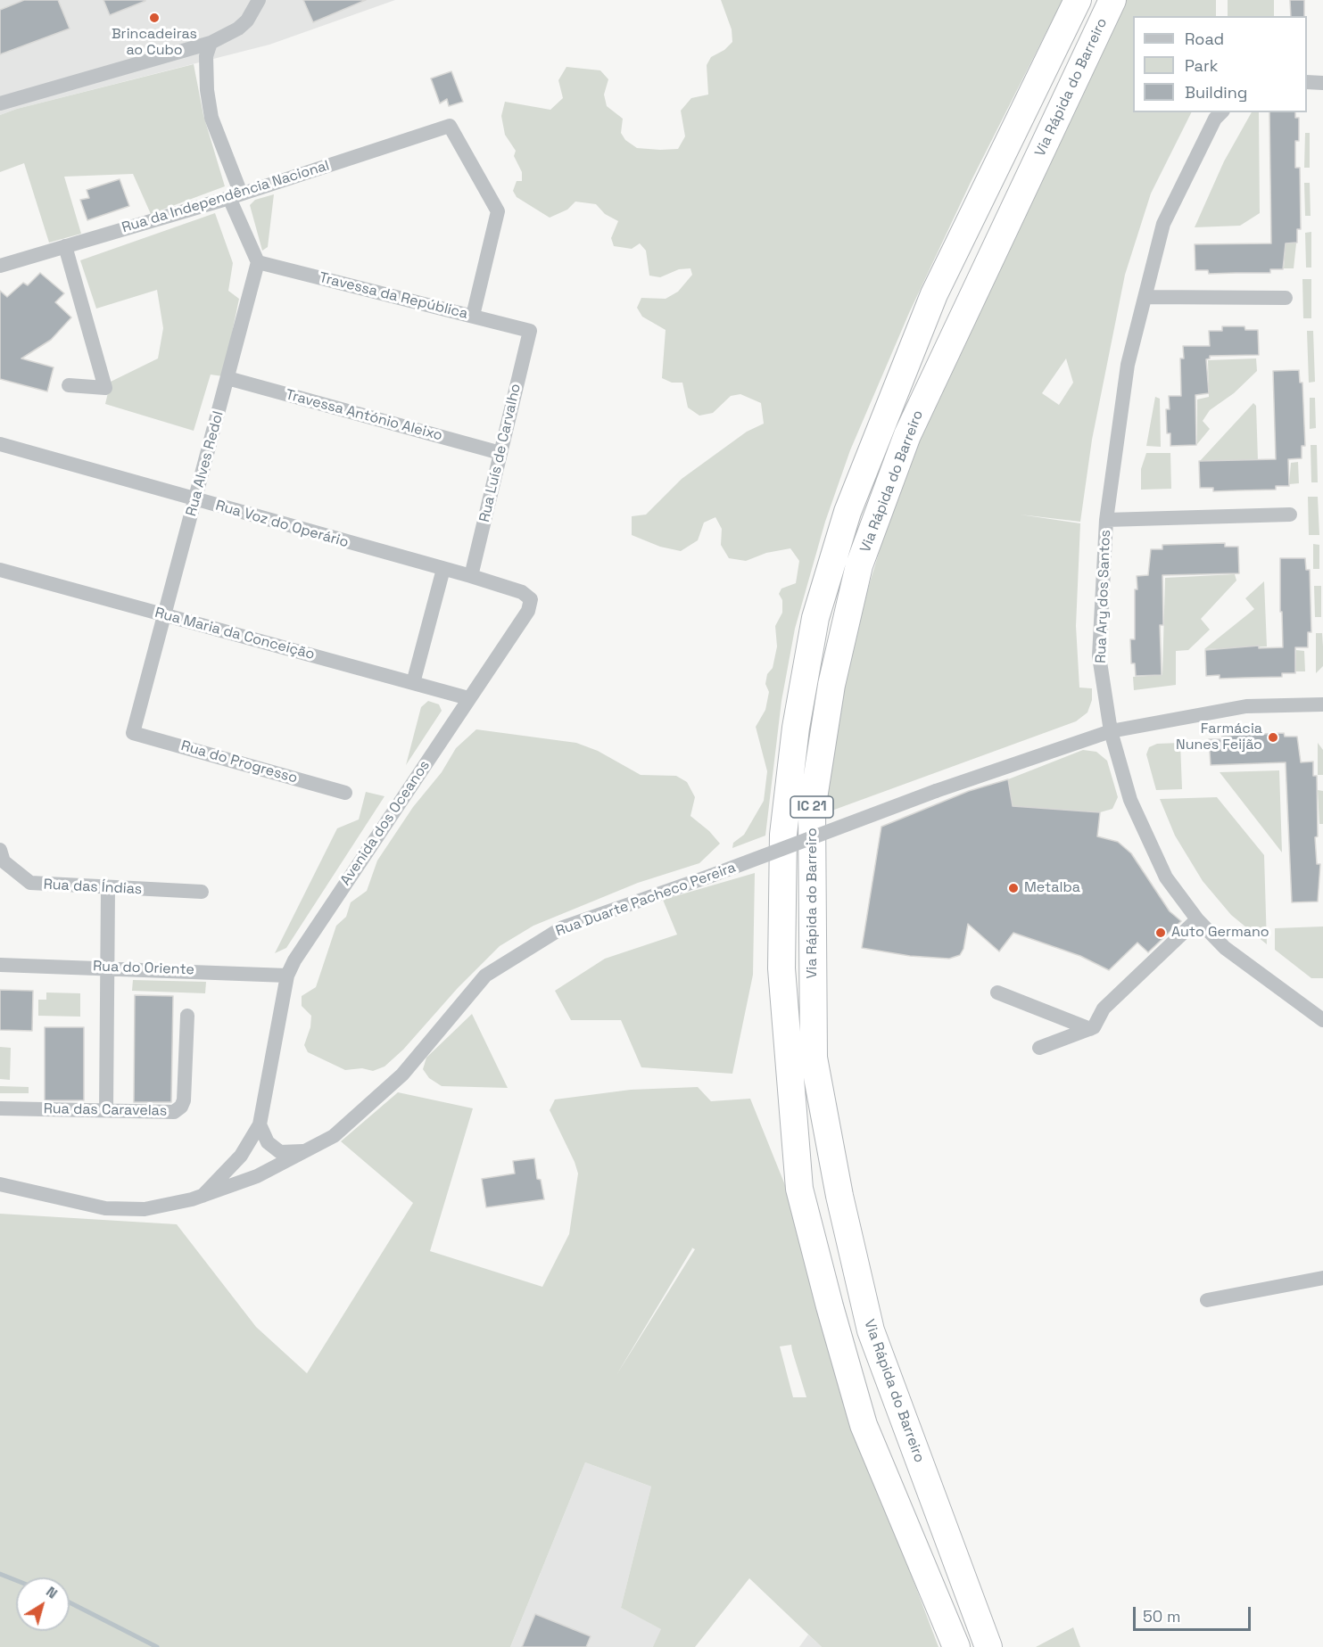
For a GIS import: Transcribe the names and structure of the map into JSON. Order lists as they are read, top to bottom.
{
  "streets": {
    "highway": ["Via Rápida do Barreiro", "IC 21"],
    "street": [
      "Rua da Independência Nacional",
      "Travessa da República",
      "Travessa António Aleixo",
      "Rua Luís de Carvalho",
      "Rua Alves Redol",
      "Rua Voz do Operário",
      "Rua Ary dos Santos",
      "Rua Maria da Conceição",
      "Rua do Progresso",
      "Avenida dos Oceanos",
      "Rua das Índias",
      "Rua Duarte Pacheco Pereira",
      "Rua do Oriente",
      "Rua das Caravelas"
    ]
  },
  "crossings": [
    ["Rua da Independência Nacional", "Travessa da República"],
    ["Travessa da República", "Rua Luís de Carvalho"],
    ["Travessa da República", "Rua Alves Redol"],
    ["Travessa António Aleixo", "Rua Luís de Carvalho"],
    ["Travessa António Aleixo", "Rua Alves Redol"],
    ["Rua Luís de Carvalho", "Rua Voz do Operário"],
    ["Rua Luís de Carvalho", "Avenida dos Oceanos"],
    ["Rua Alves Redol", "Rua Voz do Operário"],
    ["Rua Alves Redol", "Rua Maria da Conceição"],
    ["Rua Alves Redol", "Rua do Progresso"],
    ["Rua Voz do Operário", "Avenida dos Oceanos"],
    ["Rua Ary dos Santos", "Rua Duarte Pacheco Pereira"],
    ["Rua Maria da Conceição", "Avenida dos Oceanos"],
    ["Avenida dos Oceanos", "Rua Duarte Pacheco Pereira"],
    ["Avenida dos Oceanos", "Rua do Oriente"]
  ],
  "places": [
    "Brincadeiras ao Cubo",
    "Farmácia Nunes Feijão",
    "Metalba",
    "Auto Germano"
  ],
  "legend": ["Road", "Park", "Building"],
  "scale_bar": "50 m",
  "north": "top right"
}
